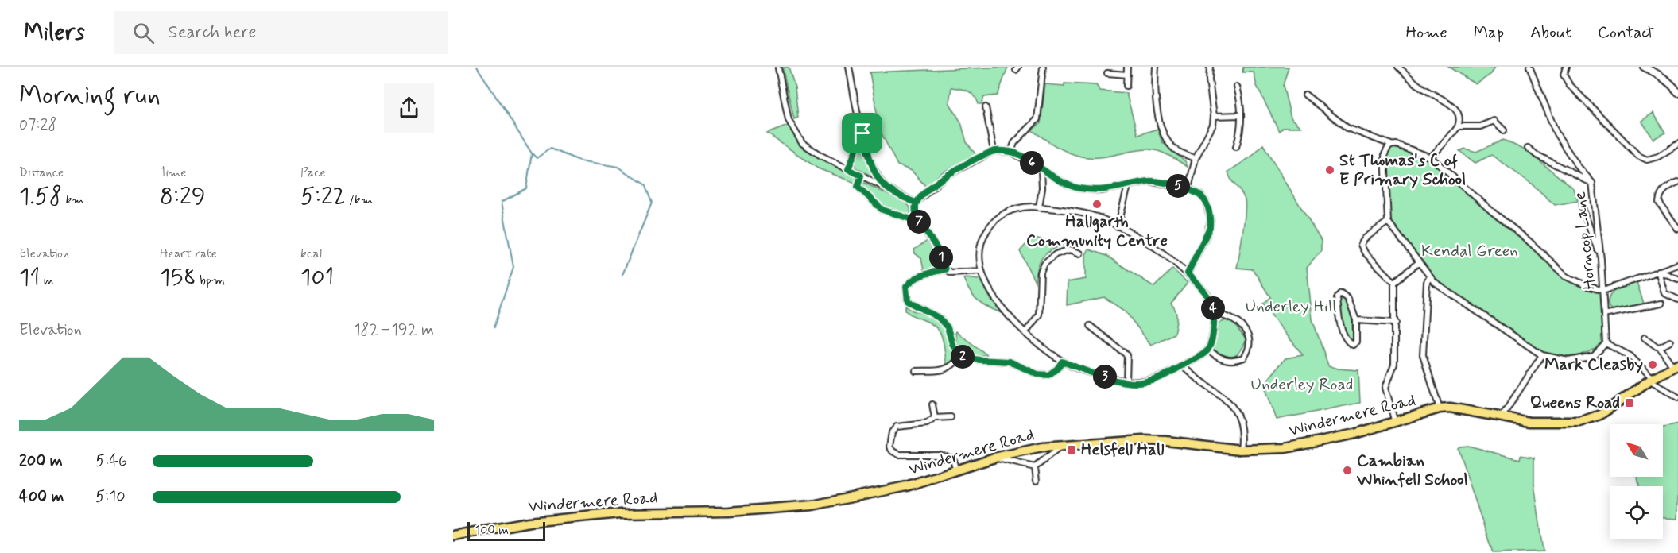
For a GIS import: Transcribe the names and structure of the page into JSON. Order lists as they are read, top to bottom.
{
  "streets": {
    "highway": ["Windermere Road"],
    "street": ["Horncop Lane"]
  },
  "parks": ["Kendal Green", "Underley Hill", "Underley Road"],
  "places": {
    "other": [
      "St Thomas's C of E Primary School",
      "Hallgarth Community Centre",
      "Mark Cleasby",
      "Cambian Whinfell School"
    ],
    "transit": ["Queens Road", "Helsfell Hall"]
  },
  "scale_bar": "100 m",
  "north": "top left",
  "page": {
    "header": "Milers",
    "search": "Search here",
    "nav": [
      "Home",
      "Map",
      "About",
      "Contact"
    ],
    "heading": ["Morning run", "07:28"],
    "stats": [
      ["Distance", "1.58 km"],
      ["Time", "8:29"],
      ["Pace", "5:22 /km"],
      ["Elevation", "11 m"],
      ["Heart rate", "158 bpm"],
      ["kcal", "101"]
    ],
    "pins": [
      "6",
      "5",
      "7",
      "1",
      "4",
      "2",
      "3"
    ],
    "chart": ["Elevation", "182–192 m"],
    "list": [
      {
        "name": "200 m",
        "note": "5:46"
      },
      {
        "name": "400 m",
        "note": "5:10"
      }
    ],
    "scale": "100 m"
  }
}
